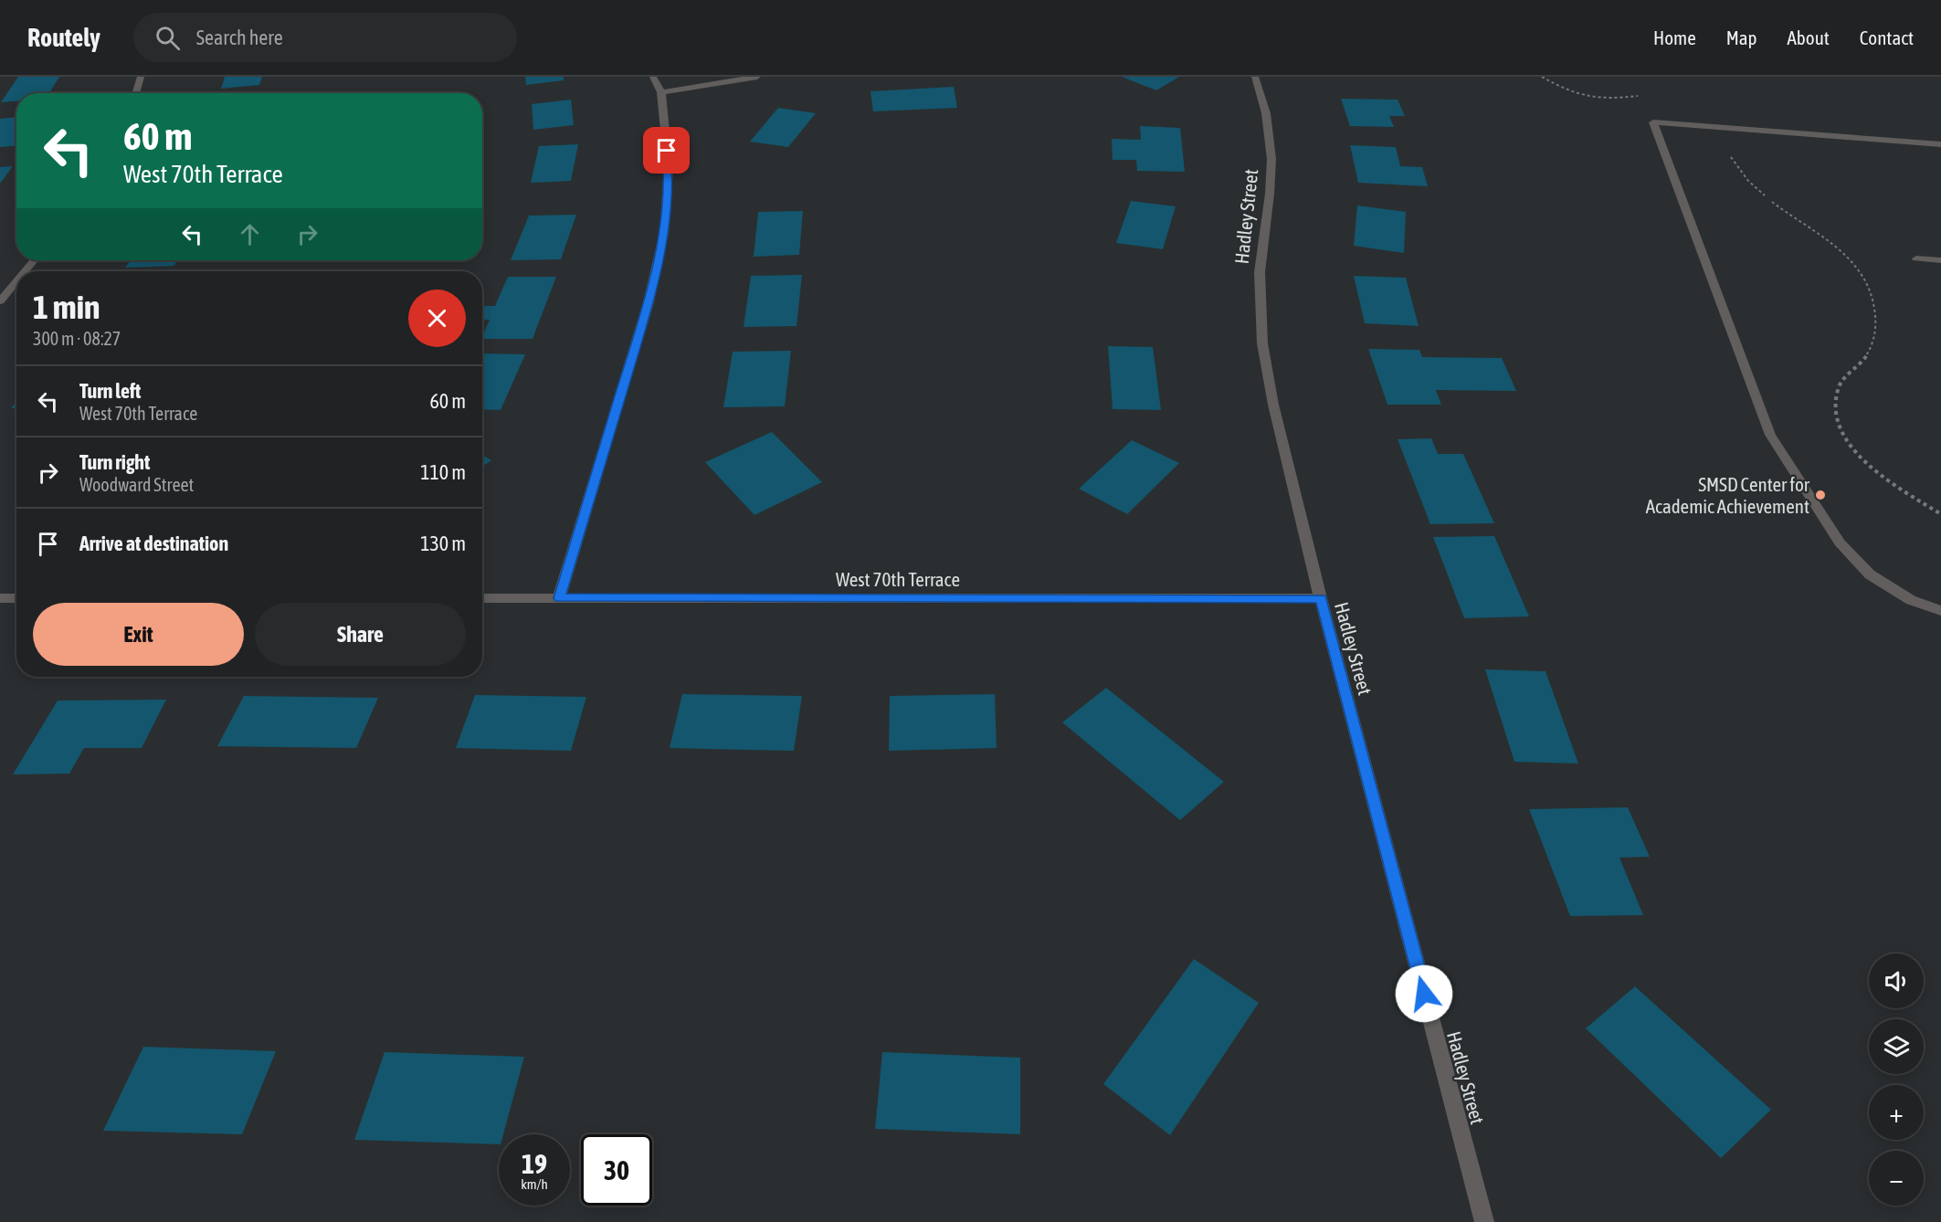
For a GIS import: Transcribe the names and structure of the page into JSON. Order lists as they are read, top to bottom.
{
  "streets": {
    "street": ["Hadley Street", "West 70th Terrace"]
  },
  "crossings": [
    ["Hadley Street", "West 70th Terrace"]
  ],
  "places": ["SMSD Center for Academic Achievement"],
  "page": {
    "header": "Routely",
    "search": "Search here",
    "nav": [
      "Home",
      "Map",
      "About",
      "Contact"
    ],
    "turn": ["60 m", "West 70th Terrace"],
    "heading": ["1 min", "300 m · 08:27"],
    "list": [
      {
        "name": "Turn left",
        "note": "West 70th Terrace",
        "value": "60 m"
      },
      {
        "name": "Turn right",
        "note": "Woodward Street",
        "value": "110 m"
      },
      {
        "name": "Arrive at destination",
        "value": "130 m"
      }
    ],
    "buttons": ["Exit", "Share"],
    "map_buttons": ["+", "−"],
    "speed": "19 km/h",
    "limit": "30"
  }
}
